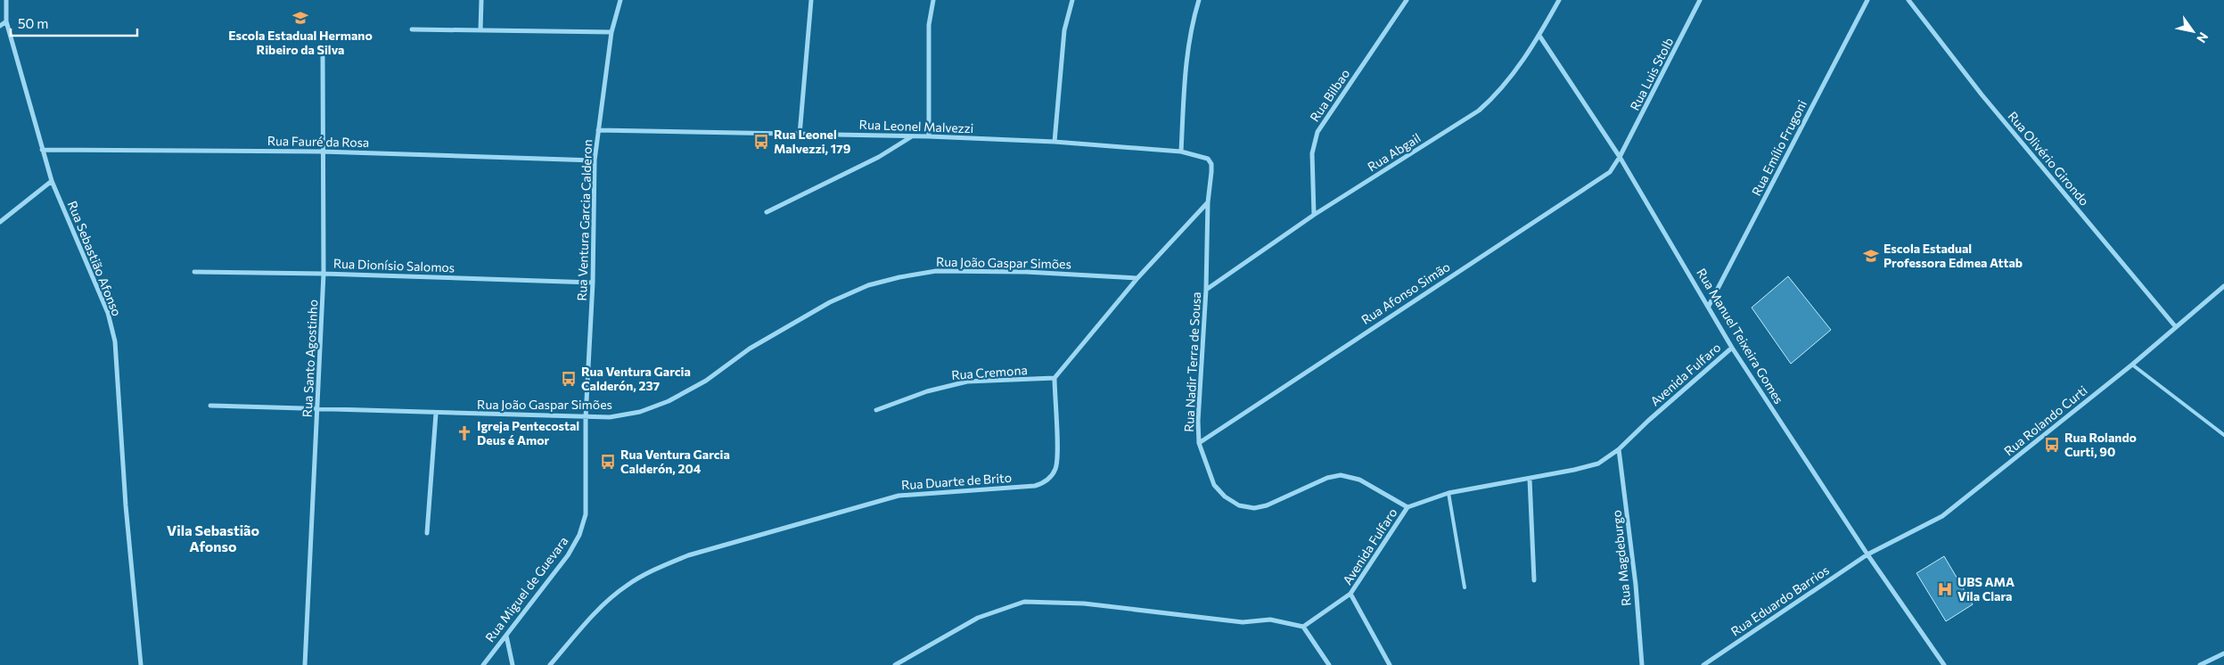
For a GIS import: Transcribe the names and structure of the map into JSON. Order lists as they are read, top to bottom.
{
  "streets": {
    "street": [
      "Rua Luis Stolb",
      "Rua Bilbao",
      "Rua Leonel Malvezzi",
      "Rua Fauré da Rosa",
      "Rua Emílio Frugoni",
      "Rua Abgail",
      "Rua Olivério Girondo",
      "Rua Ventura Garcia Calderon",
      "Rua Sebastião Afonso",
      "Rua João Gaspar Simões",
      "Rua Dionísio Salomos",
      "Rua Afonso Simão",
      "Rua Manuel Teixeira Gomes",
      "Rua Santo Agostinho",
      "Rua Nadir Terra de Sousa",
      "Rua Cremona",
      "Avenida Fulfaro",
      "Rua Rolando Curti",
      "Rua Duarte de Brito",
      "Rua Magdeburgo",
      "Rua Miguel de Guevara",
      "Rua Eduardo Barrios"
    ]
  },
  "crossings": [
    ["Rua Luis Stolb", "Rua Afonso Simão"],
    ["Rua Luis Stolb", "Rua Manuel Teixeira Gomes"],
    ["Rua Bilbao", "Rua Abgail"],
    ["Rua Leonel Malvezzi", "Rua Ventura Garcia Calderon"],
    ["Rua Leonel Malvezzi", "Rua Nadir Terra de Sousa"],
    ["Rua Fauré da Rosa", "Rua Ventura Garcia Calderon"],
    ["Rua Fauré da Rosa", "Rua Sebastião Afonso"],
    ["Rua Fauré da Rosa", "Rua Santo Agostinho"],
    ["Rua Emílio Frugoni", "Rua Manuel Teixeira Gomes"],
    ["Rua Abgail", "Rua Manuel Teixeira Gomes"],
    ["Rua Abgail", "Rua Nadir Terra de Sousa"],
    ["Rua Olivério Girondo", "Rua Rolando Curti"],
    ["Rua Ventura Garcia Calderon", "Rua João Gaspar Simões"],
    ["Rua Ventura Garcia Calderon", "Rua Dionísio Salomos"],
    ["Rua Ventura Garcia Calderon", "Rua Miguel de Guevara"],
    ["Rua João Gaspar Simões", "Rua Santo Agostinho"],
    ["Rua João Gaspar Simões", "Rua Miguel de Guevara"],
    ["Rua Dionísio Salomos", "Rua Santo Agostinho"],
    ["Rua Afonso Simão", "Rua Manuel Teixeira Gomes"],
    ["Rua Afonso Simão", "Rua Nadir Terra de Sousa"],
    ["Rua Manuel Teixeira Gomes", "Avenida Fulfaro"],
    ["Rua Manuel Teixeira Gomes", "Rua Rolando Curti"],
    ["Rua Manuel Teixeira Gomes", "Rua Eduardo Barrios"],
    ["Rua Nadir Terra de Sousa", "Avenida Fulfaro"],
    ["Rua Cremona", "Rua Duarte de Brito"],
    ["Avenida Fulfaro", "Rua Magdeburgo"],
    ["Rua Rolando Curti", "Rua Eduardo Barrios"]
  ],
  "districts": ["Vila Sebastião Afonso"],
  "places": {
    "school or university": ["Escola Estadual Hermano Ribeiro da Silva", "Escola Estadual Professora Edmea Attab"],
    "bus stop": [
      "Rua Leonel Malvezzi, 179",
      "Rua Ventura Garcia Calderón, 237",
      "Rua Rolando Curti, 90",
      "Rua Ventura Garcia Calderón, 204"
    ],
    "church": ["Igreja Pentecostal Deus é Amor"],
    "hospital": ["UBS AMA Vila Clara"]
  },
  "scale_bar": "50 m",
  "north": "bottom right"
}
